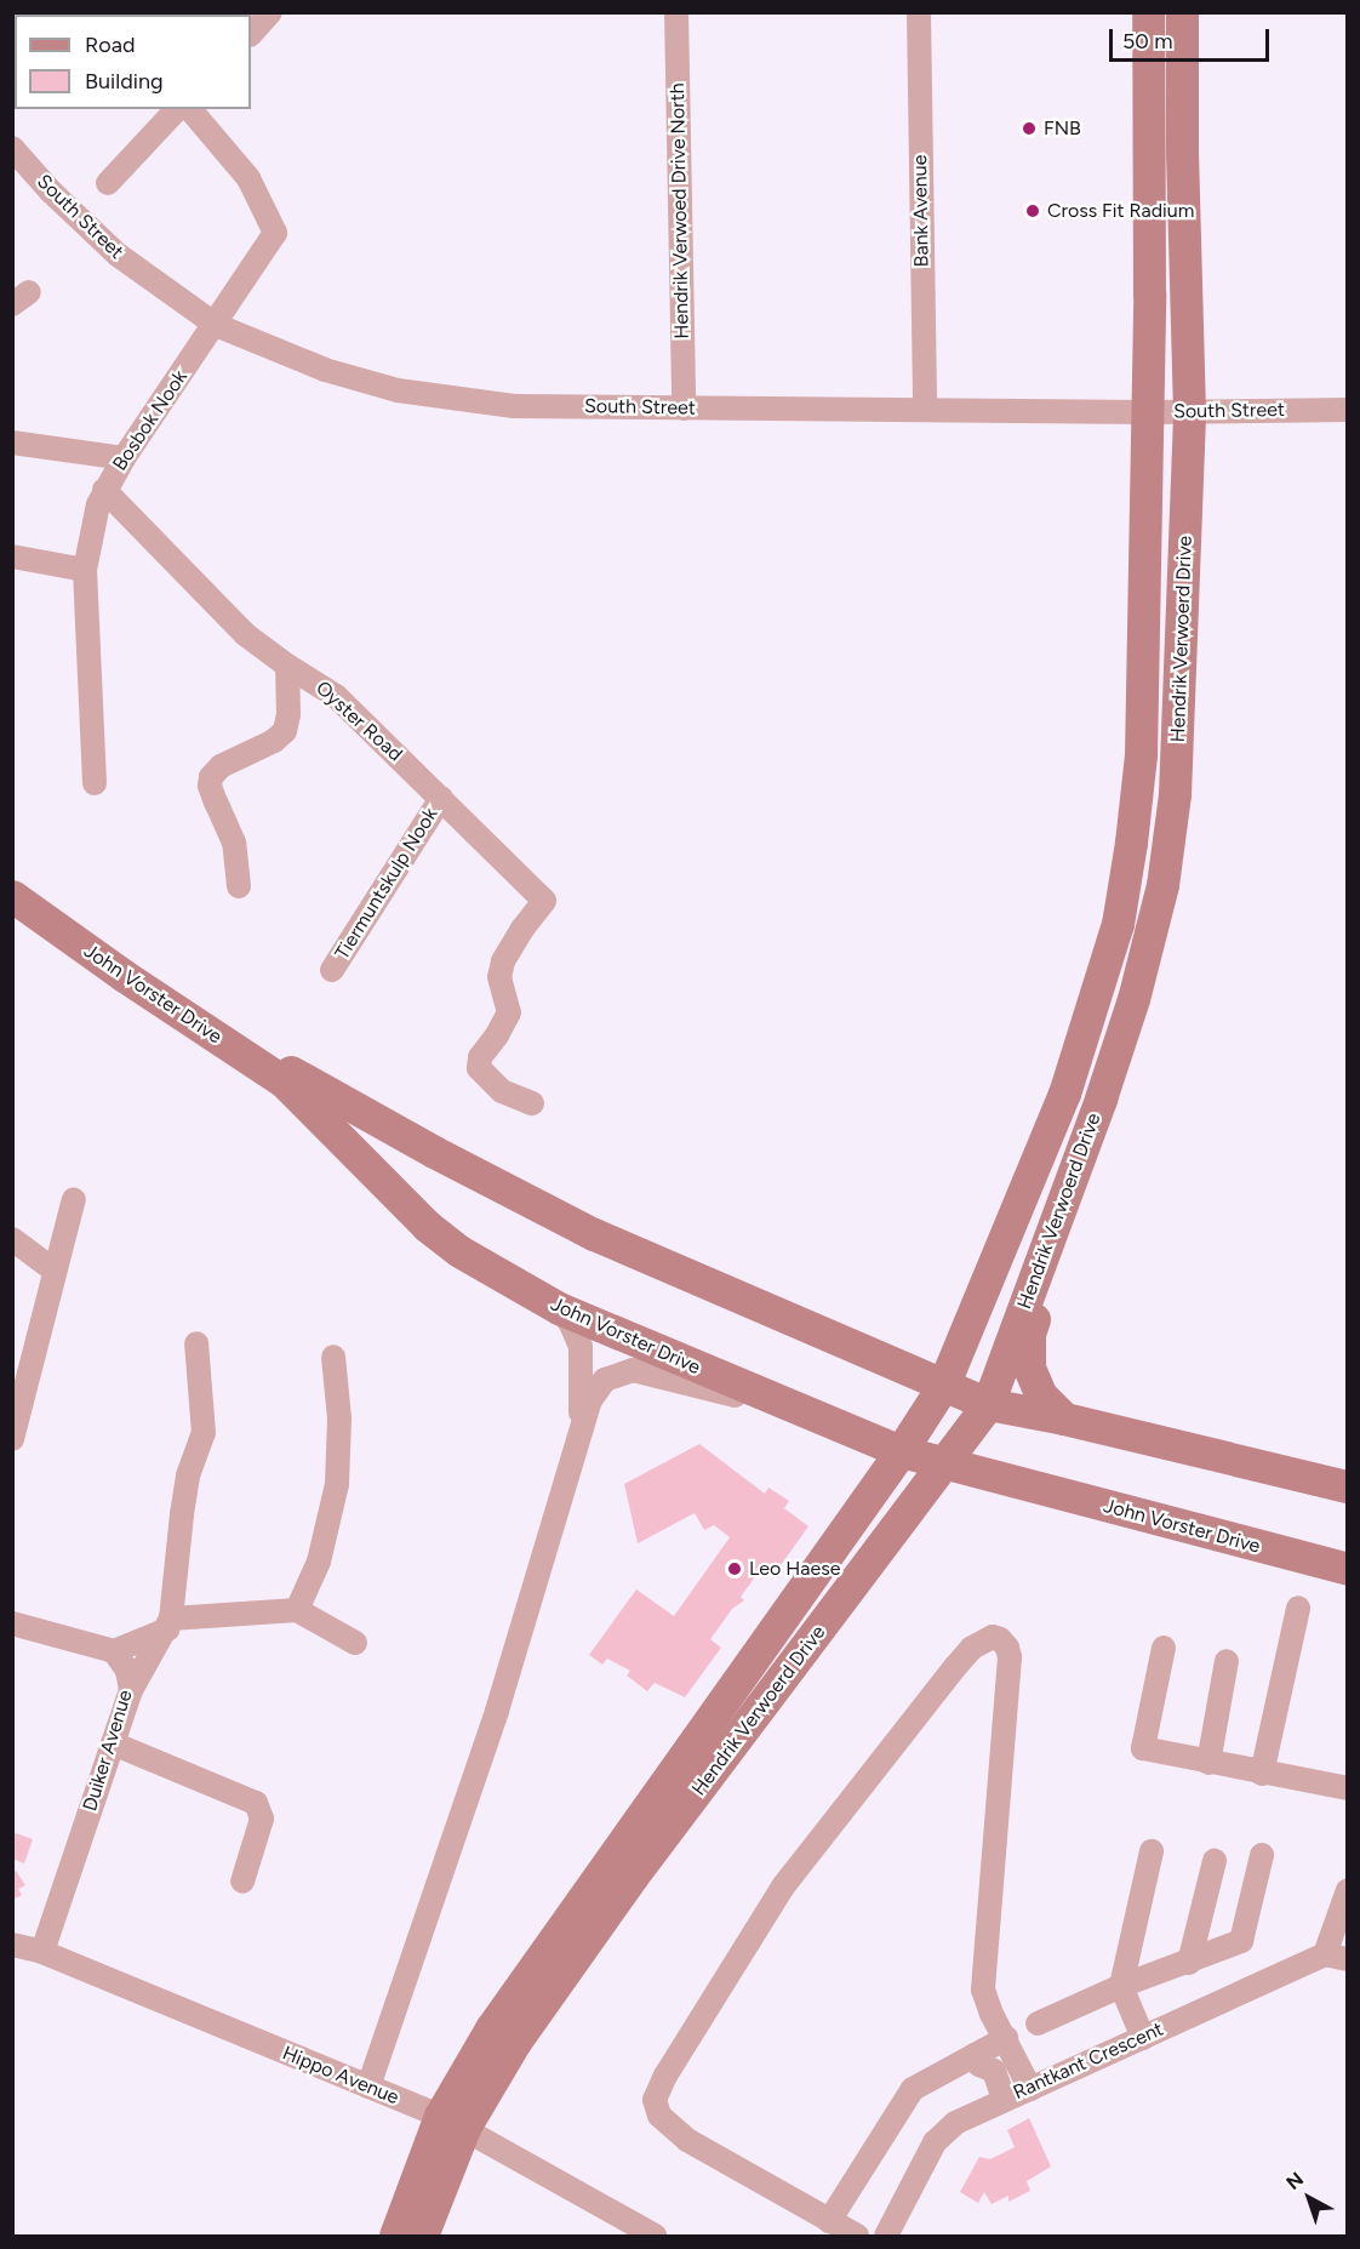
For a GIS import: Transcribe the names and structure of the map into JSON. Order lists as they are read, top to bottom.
{
  "streets": {
    "main road": ["Hendrik Verwoerd Drive", "John Vorster Drive"],
    "street": [
      "Hendrik Verwoed Drive North",
      "Bank Avenue",
      "South Street",
      "Bosbok Nook",
      "Oyster Road",
      "Tiermuntskulp Nook",
      "Duiker Avenue",
      "Rantkant Crescent",
      "Hippo Avenue"
    ]
  },
  "crossings": [
    ["Hendrik Verwoed Drive North", "South Street"],
    ["Bank Avenue", "South Street"],
    ["South Street", "Bosbok Nook"],
    ["South Street", "Hendrik Verwoerd Drive"],
    ["Bosbok Nook", "Oyster Road"],
    ["Hendrik Verwoerd Drive", "John Vorster Drive"],
    ["Hendrik Verwoerd Drive", "Hippo Avenue"],
    ["Oyster Road", "Tiermuntskulp Nook"],
    ["Duiker Avenue", "Hippo Avenue"]
  ],
  "places": ["FNB", "Cross Fit Radium", "Leo Haese"],
  "legend": ["Road", "Building"],
  "scale_bar": "50 m",
  "north": "top left"
}
